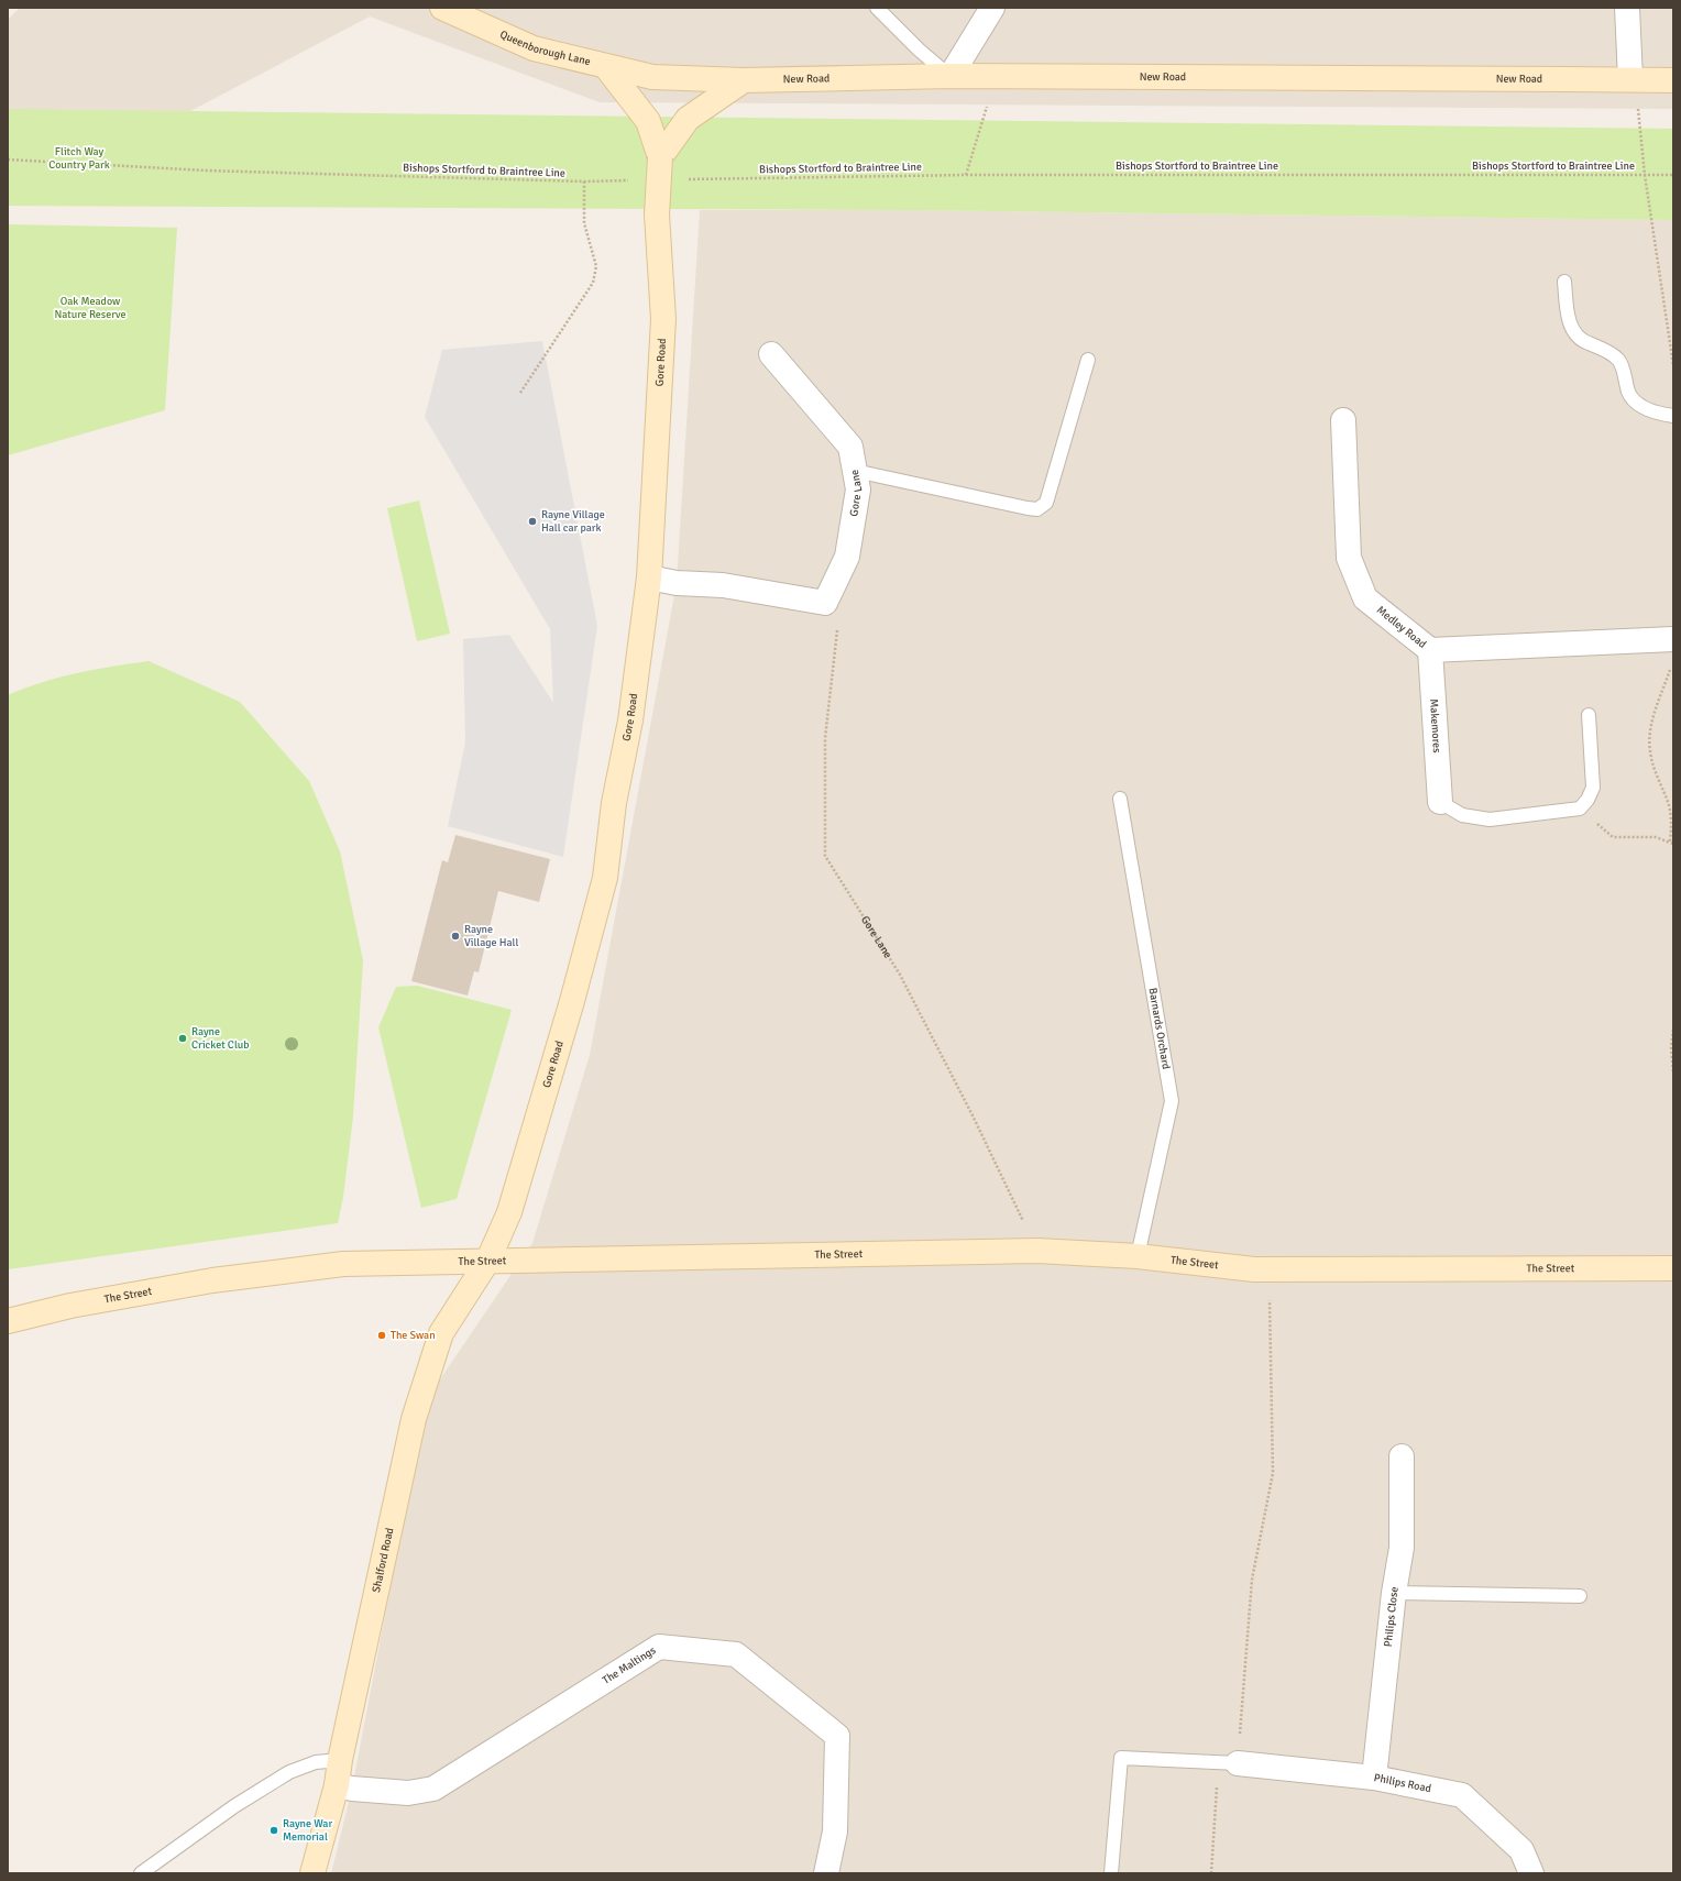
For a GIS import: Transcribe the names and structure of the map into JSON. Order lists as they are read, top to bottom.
{
  "streets": {
    "street": [
      "Queenborough Lane",
      "New Road",
      "Gore Road",
      "Gore Lane",
      "Medley Road",
      "Makemores",
      "The Street",
      "Shalford Road",
      "Philips Close",
      "The Maltings",
      "Philips Road"
    ],
    "lane": ["Barnards Orchard"],
    "path": ["Bishops Stortford to Braintree Line"]
  },
  "crossings": [
    ["Queenborough Lane", "New Road"],
    ["Gore Road", "The Street"],
    ["Gore Road", "Shalford Road"],
    ["Gore Lane", "The Street"],
    ["Medley Road", "Makemores"],
    ["Barnards Orchard", "The Street"],
    ["The Street", "Shalford Road"],
    ["Shalford Road", "The Maltings"],
    ["Philips Close", "Philips Road"]
  ],
  "parks": ["Flitch Way Country Park", "Oak Meadow Nature Reserve"],
  "places": [
    "Rayne Village Hall car park",
    "Rayne Village Hall",
    "Rayne Cricket Club",
    "The Swan",
    "Rayne War Memorial"
  ]
}
